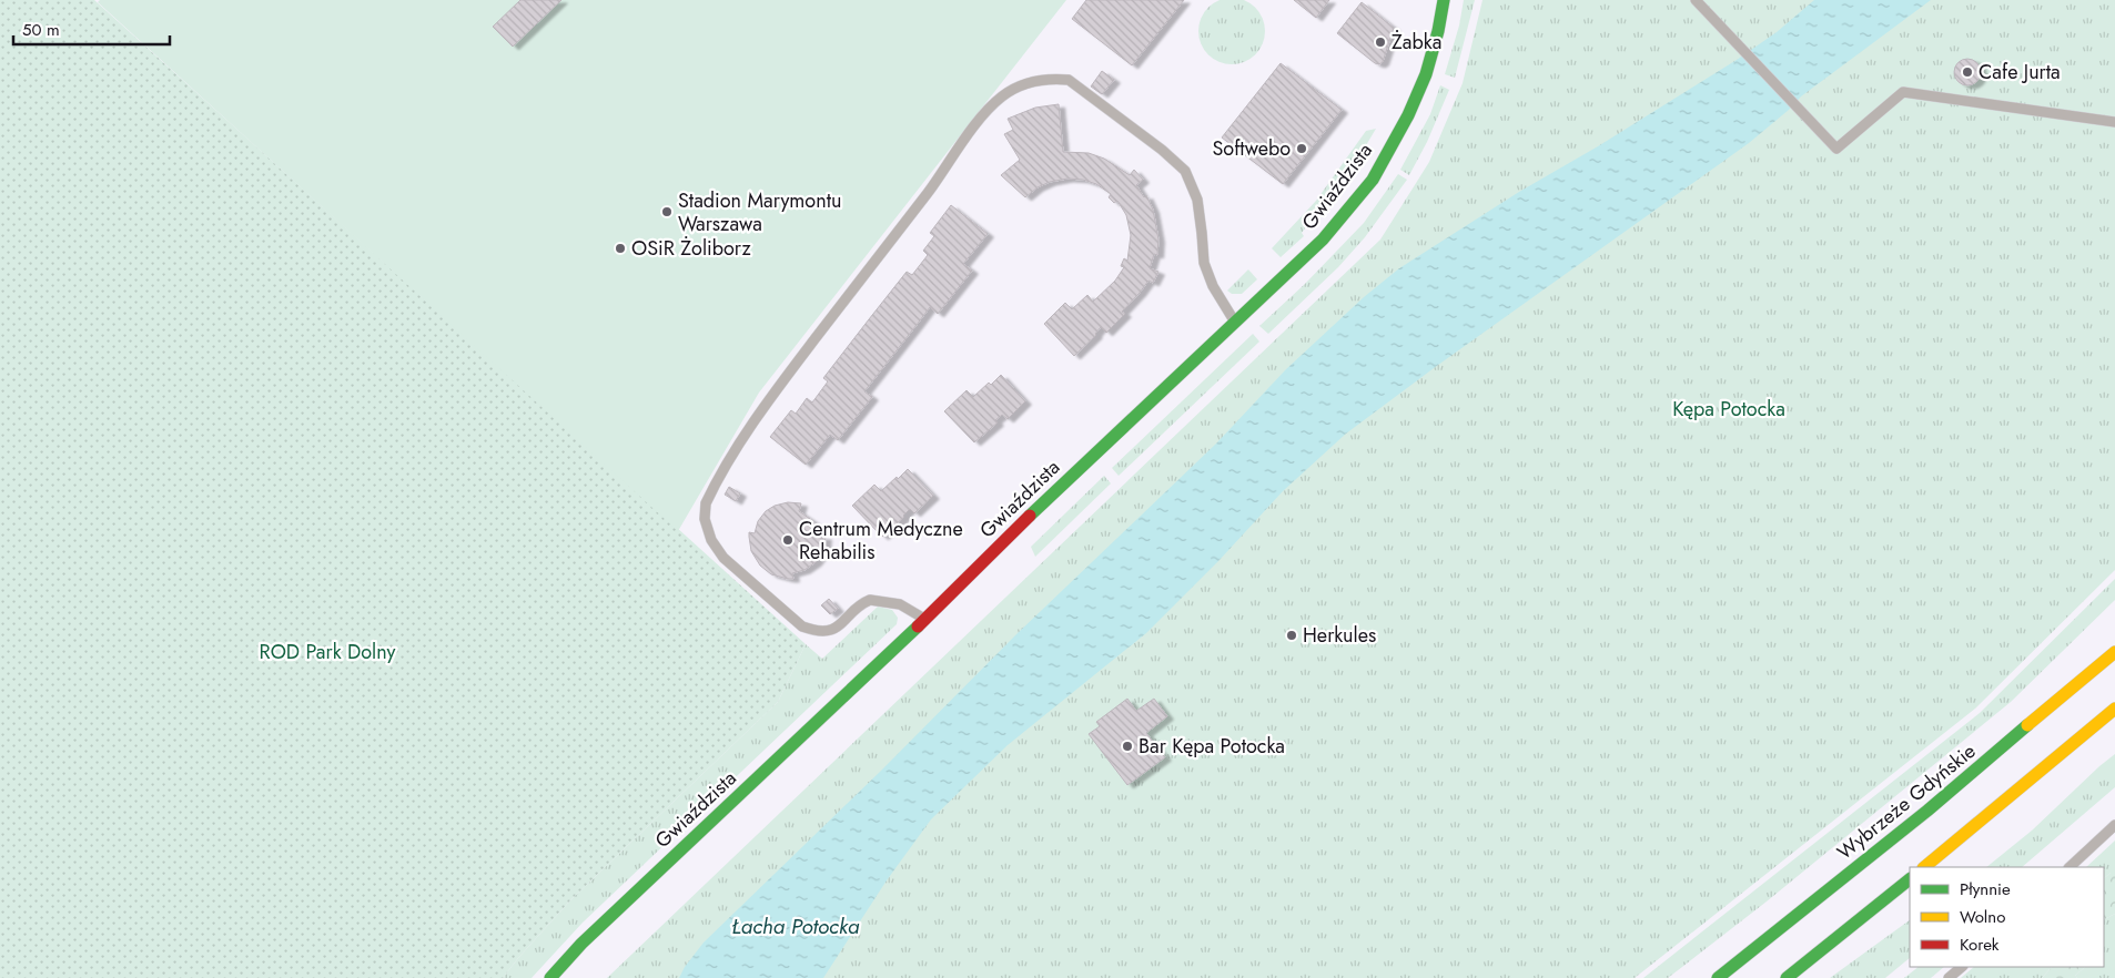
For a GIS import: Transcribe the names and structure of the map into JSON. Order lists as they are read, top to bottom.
{
  "streets": {
    "street": ["Gwiaździsta", "Wybrzeże Gdyńskie"]
  },
  "water": ["Łacha Potocka"],
  "parks": ["Kępa Potocka", "ROD Park Dolny"],
  "places": [
    "Żabka",
    "Cafe Jurta",
    "Softwebo",
    "Stadion Marymontu Warszawa",
    "OSiR Żoliborz",
    "Centrum Medyczne Rehabilis",
    "Herkules",
    "Bar Kępa Potocka"
  ],
  "legend": ["Płynnie", "Wolno", "Korek"],
  "scale_bar": "50 m"
}
